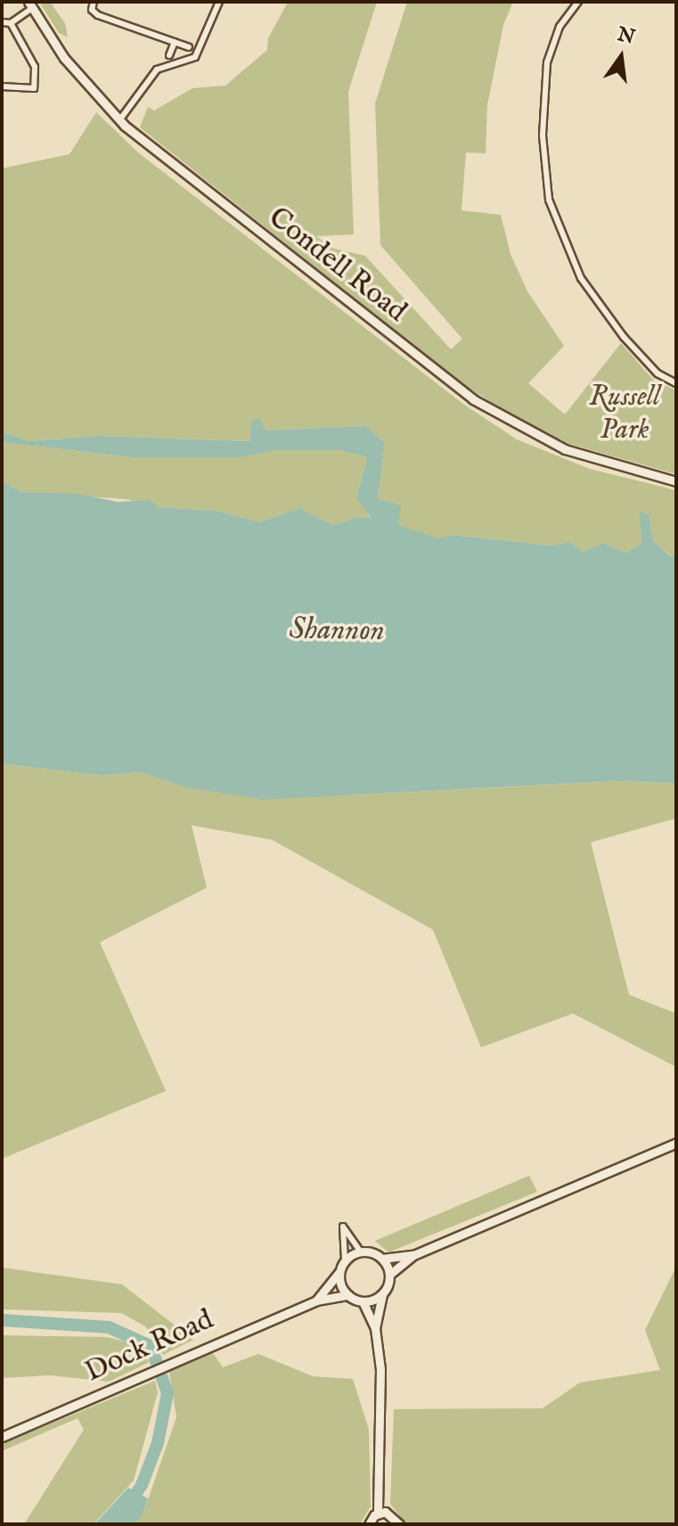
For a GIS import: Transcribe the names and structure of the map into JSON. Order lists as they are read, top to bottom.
{
  "streets": {
    "main road": ["Condell Road", "Dock Road"]
  },
  "water": ["Shannon"],
  "parks": ["Russell Park"],
  "north": "top"
}
